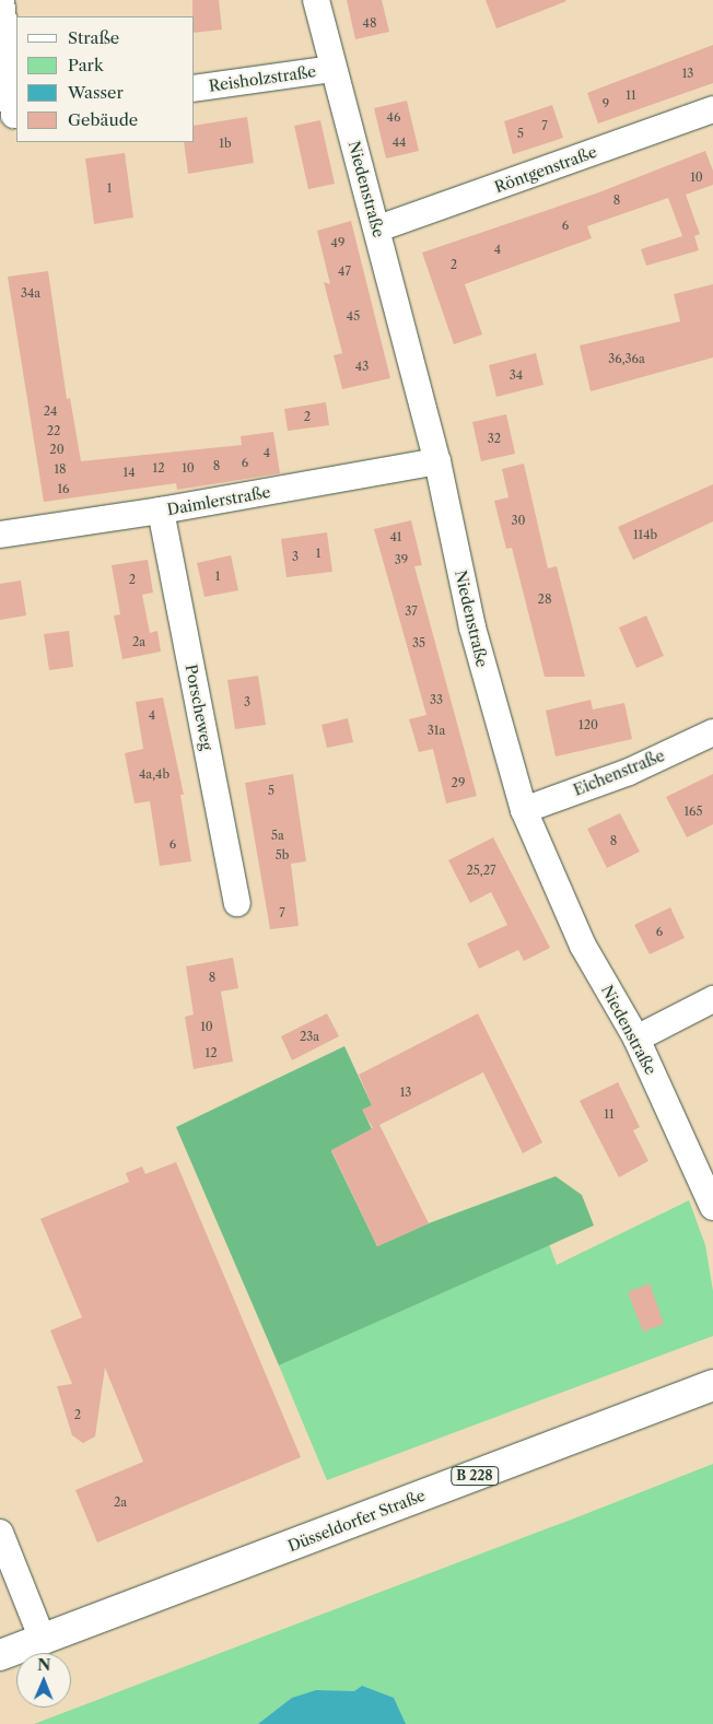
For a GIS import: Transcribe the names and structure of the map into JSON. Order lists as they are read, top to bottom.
{
  "streets": {
    "main road": ["B 228", "Düsseldorfer Straße"],
    "street": [
      "Reisholzstraße",
      "Röntgenstraße",
      "Niedenstraße",
      "Daimlerstraße",
      "Porscheweg",
      "Eichenstraße"
    ]
  },
  "crossings": [
    ["Reisholzstraße", "Niedenstraße"],
    ["Röntgenstraße", "Niedenstraße"],
    ["Niedenstraße", "Daimlerstraße"],
    ["Niedenstraße", "Eichenstraße"],
    ["Daimlerstraße", "Porscheweg"]
  ],
  "house_numbers": [
    "48",
    "13",
    "11",
    "9",
    "46",
    "7",
    "5",
    "44",
    "1b",
    "10",
    "1",
    "8",
    "6",
    "49",
    "4",
    "2",
    "47",
    "34a",
    "45",
    "36,36a",
    "43",
    "34",
    "24",
    "2",
    "22",
    "32",
    "20",
    "4",
    "6",
    "8",
    "12",
    "10",
    "18",
    "14",
    "16",
    "30",
    "114b",
    "41",
    "1",
    "3",
    "39",
    "1",
    "2",
    "28",
    "37",
    "2a",
    "35",
    "33",
    "3",
    "4",
    "120",
    "31a",
    "4a,4b",
    "29",
    "5",
    "165",
    "5a",
    "8",
    "6",
    "5b",
    "25,27",
    "7",
    "6",
    "8",
    "10",
    "23a",
    "12",
    "13",
    "11",
    "2",
    "2a"
  ],
  "legend": [
    "Straße",
    "Park",
    "Wasser",
    "Gebäude"
  ],
  "north": "top"
}
